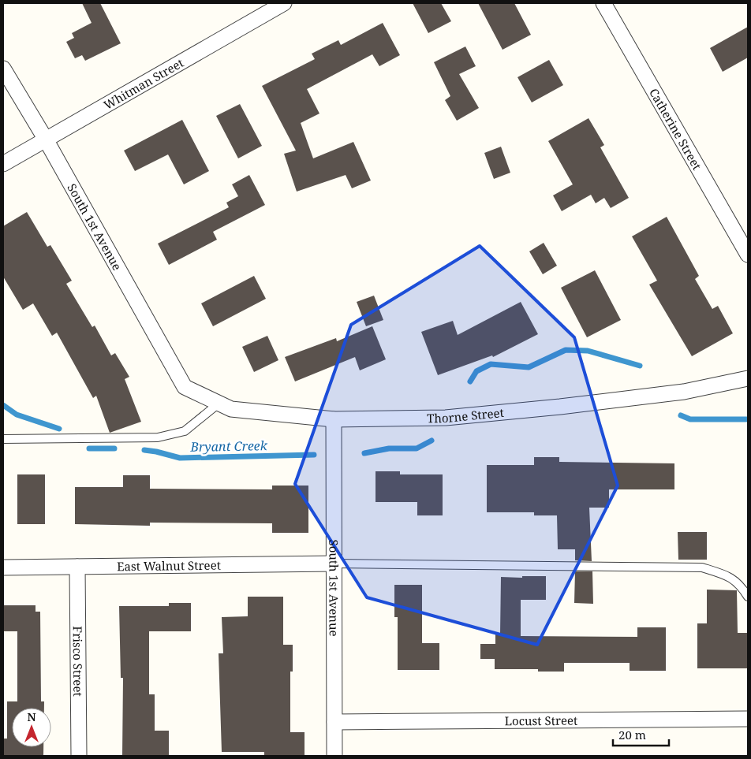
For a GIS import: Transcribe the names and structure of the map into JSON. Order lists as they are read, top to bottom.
{
  "streets": {
    "street": [
      "Whitman Street",
      "Catherine Street",
      "South 1st Avenue",
      "Thorne Street",
      "East Walnut Street",
      "Frisco Street",
      "Locust Street"
    ]
  },
  "crossings": [
    ["Whitman Street", "South 1st Avenue"],
    ["South 1st Avenue", "Thorne Street"],
    ["South 1st Avenue", "East Walnut Street"],
    ["South 1st Avenue", "Locust Street"],
    ["East Walnut Street", "Frisco Street"]
  ],
  "water": ["Bryant Creek"],
  "scale_bar": "20 m",
  "north": "top"
}
